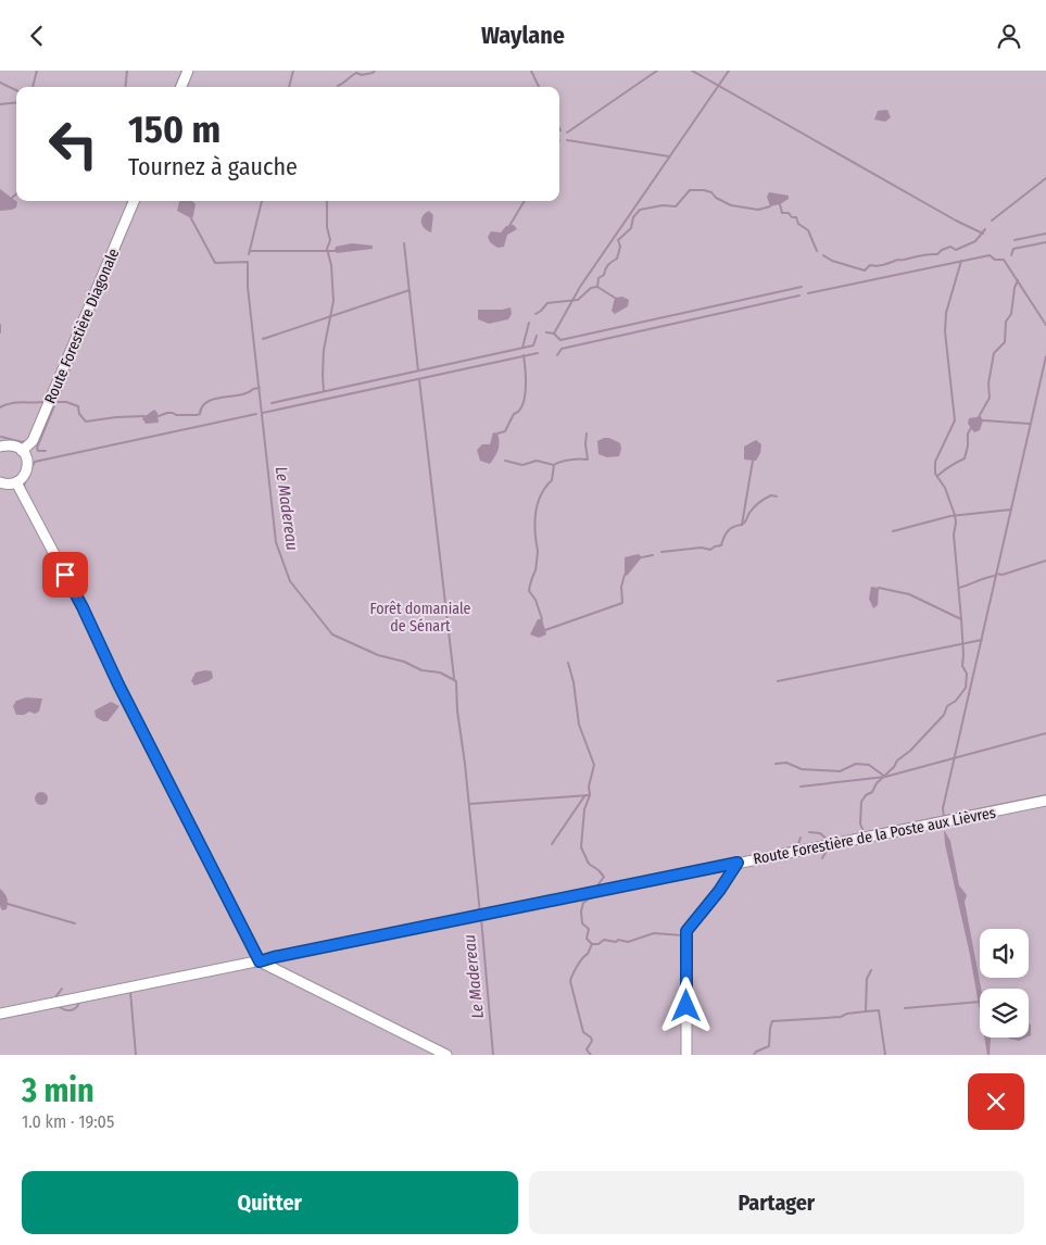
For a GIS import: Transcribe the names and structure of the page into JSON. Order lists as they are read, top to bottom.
{
  "streets": {
    "street": ["Route Forestière Diagonale", "Route Forestière de la Poste aux Lièvres"]
  },
  "water": ["Le Madereau"],
  "parks": ["Forêt domaniale de Sénart"],
  "page": {
    "header": "Waylane",
    "turn": ["150 m", "Tournez à gauche"],
    "heading": ["3 min", "1.0 km · 19:05"],
    "buttons": ["Quitter", "Partager"]
  }
}
